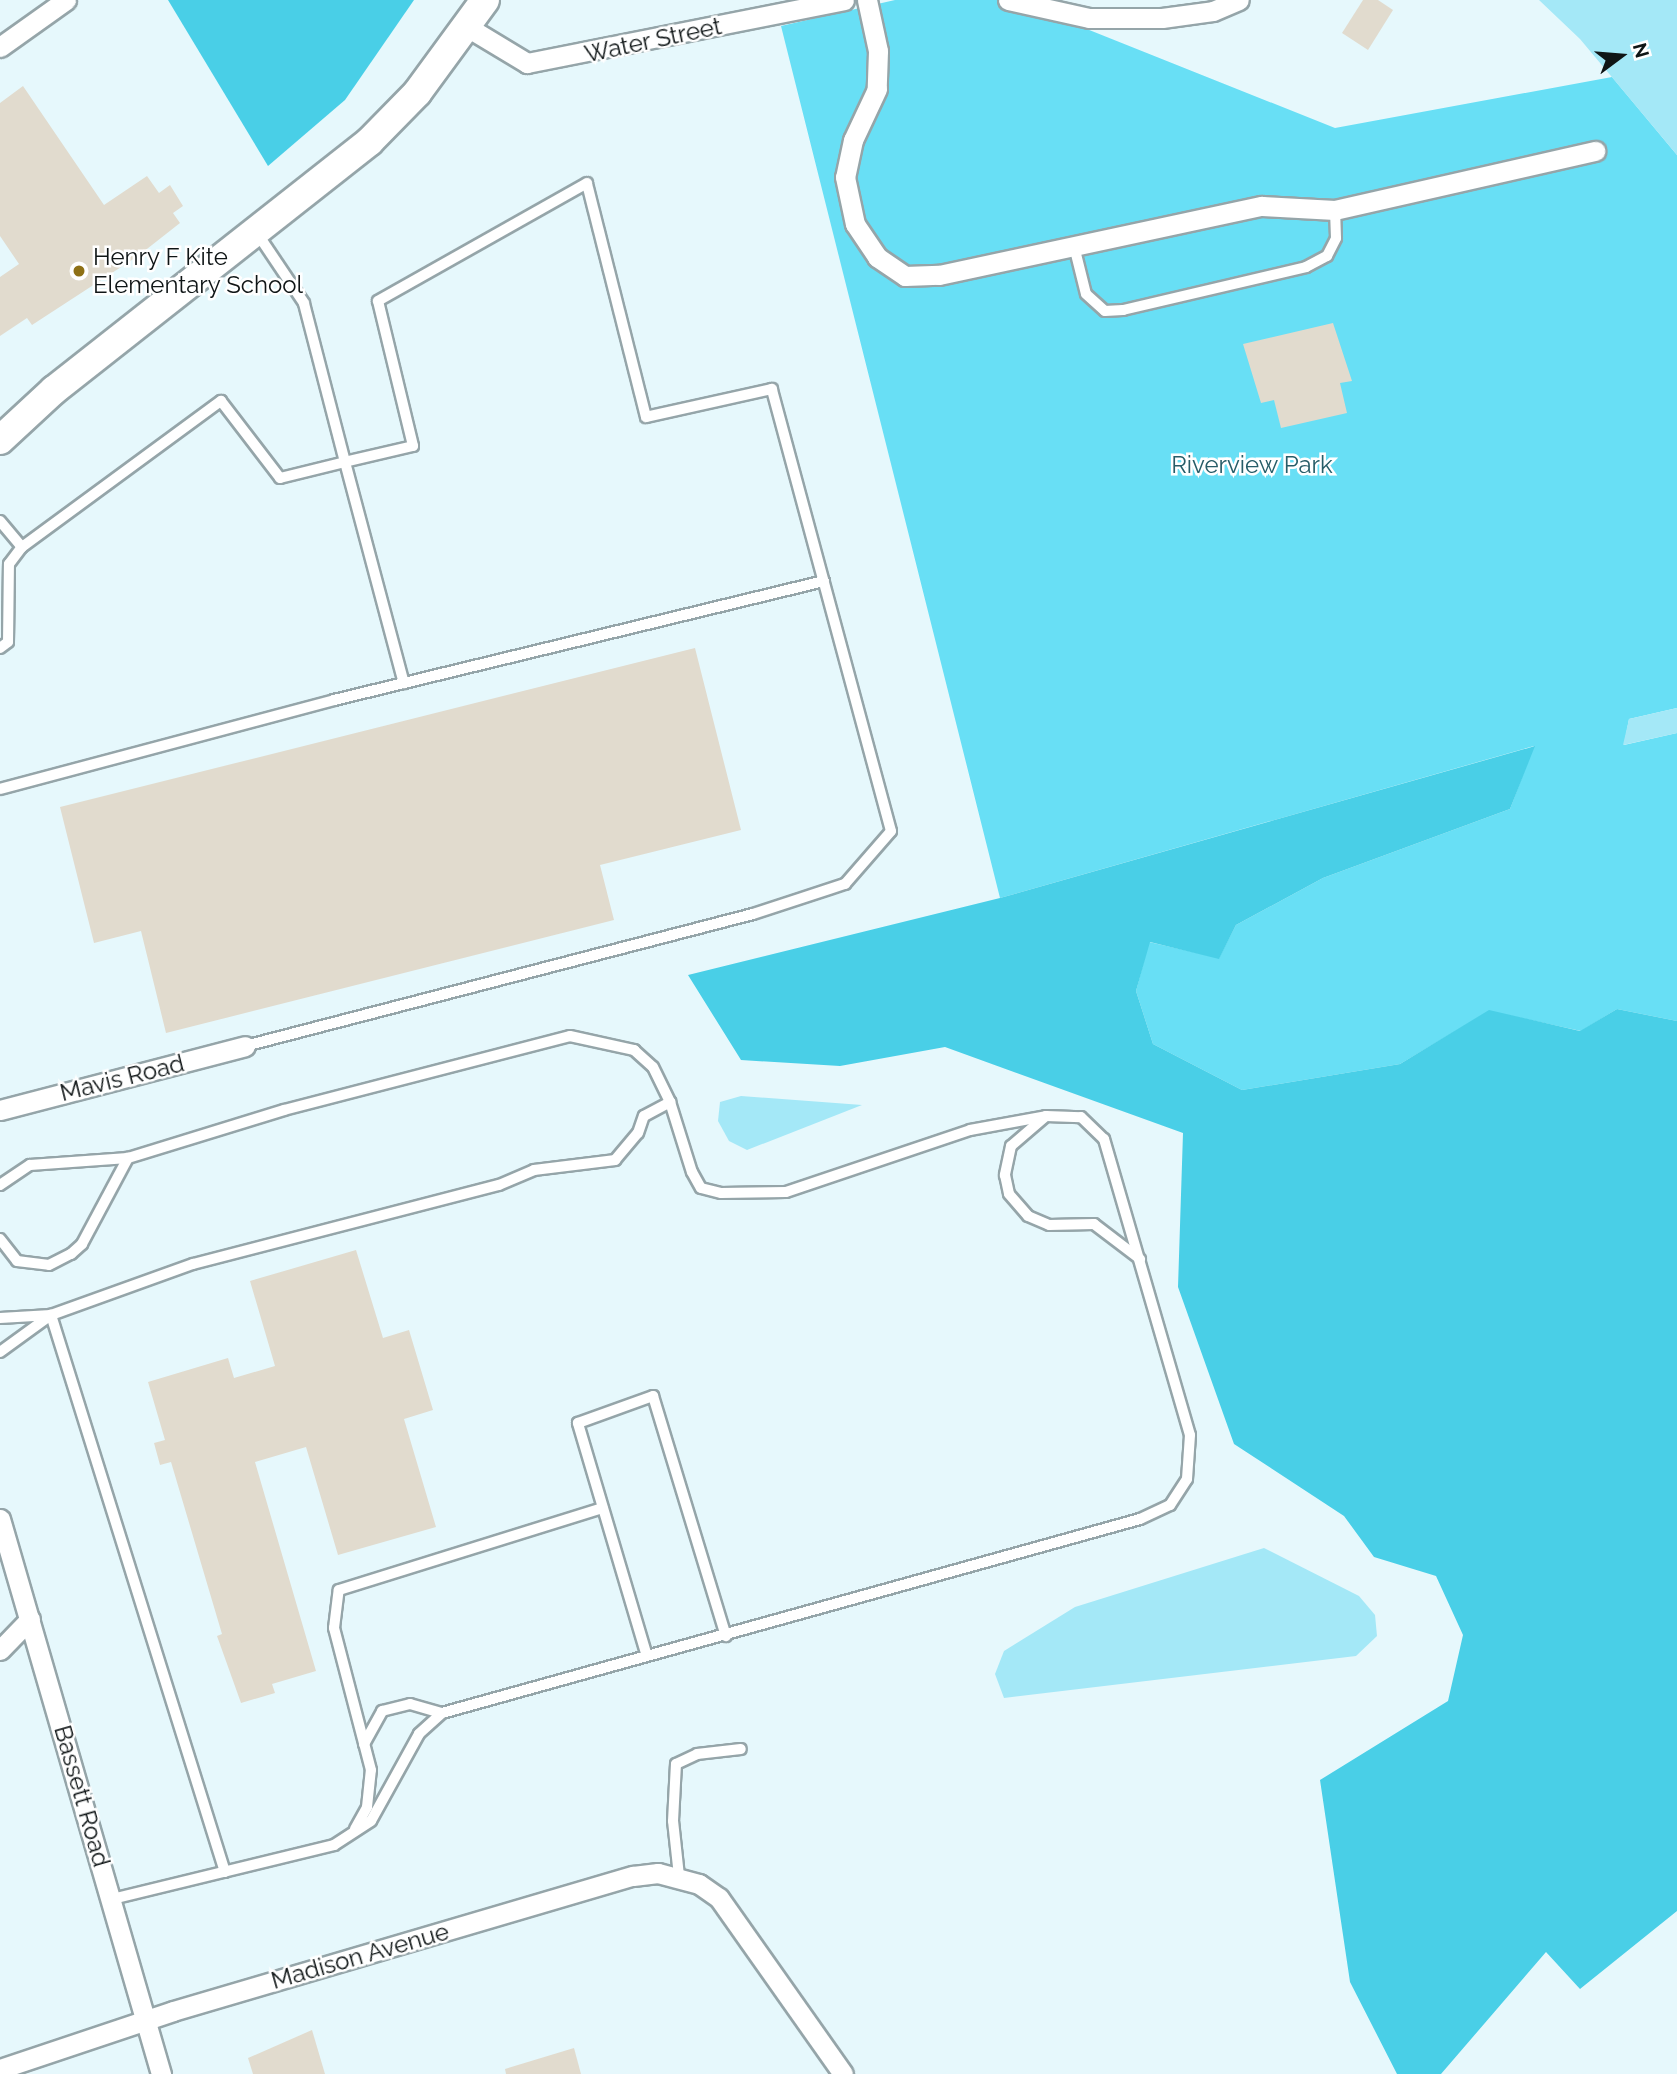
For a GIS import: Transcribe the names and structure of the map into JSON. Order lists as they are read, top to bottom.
{
  "streets": {
    "street": [
      "Water Street",
      "Mavis Road",
      "Bassett Road",
      "Madison Avenue"
    ]
  },
  "crossings": [
    ["Bassett Road", "Madison Avenue"]
  ],
  "parks": ["Riverview Park"],
  "places": ["Henry F Kite Elementary School"],
  "north": "right"
}
